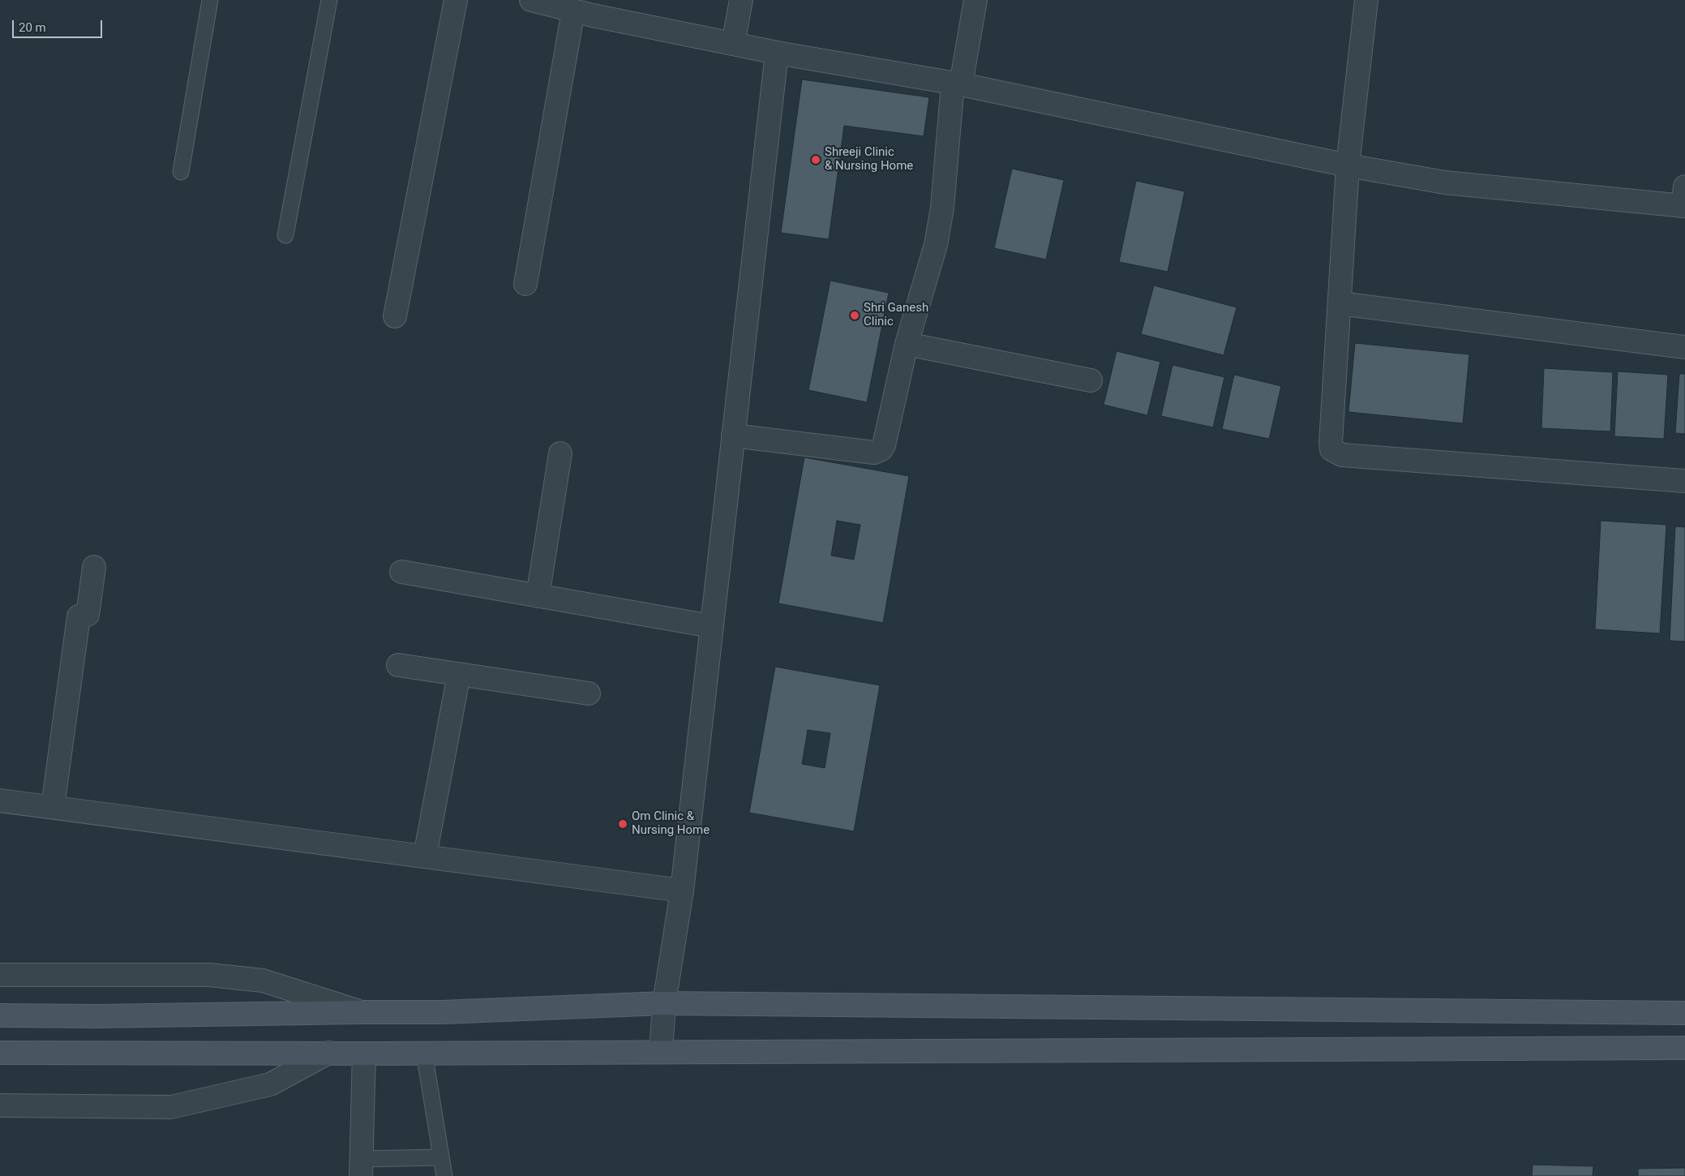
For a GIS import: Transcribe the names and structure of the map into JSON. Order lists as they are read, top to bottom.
{
  "places": ["Shreeji Clinic & Nursing Home", "Shri Ganesh Clinic", "Om Clinic & Nursing Home"],
  "scale_bar": "20 m"
}
